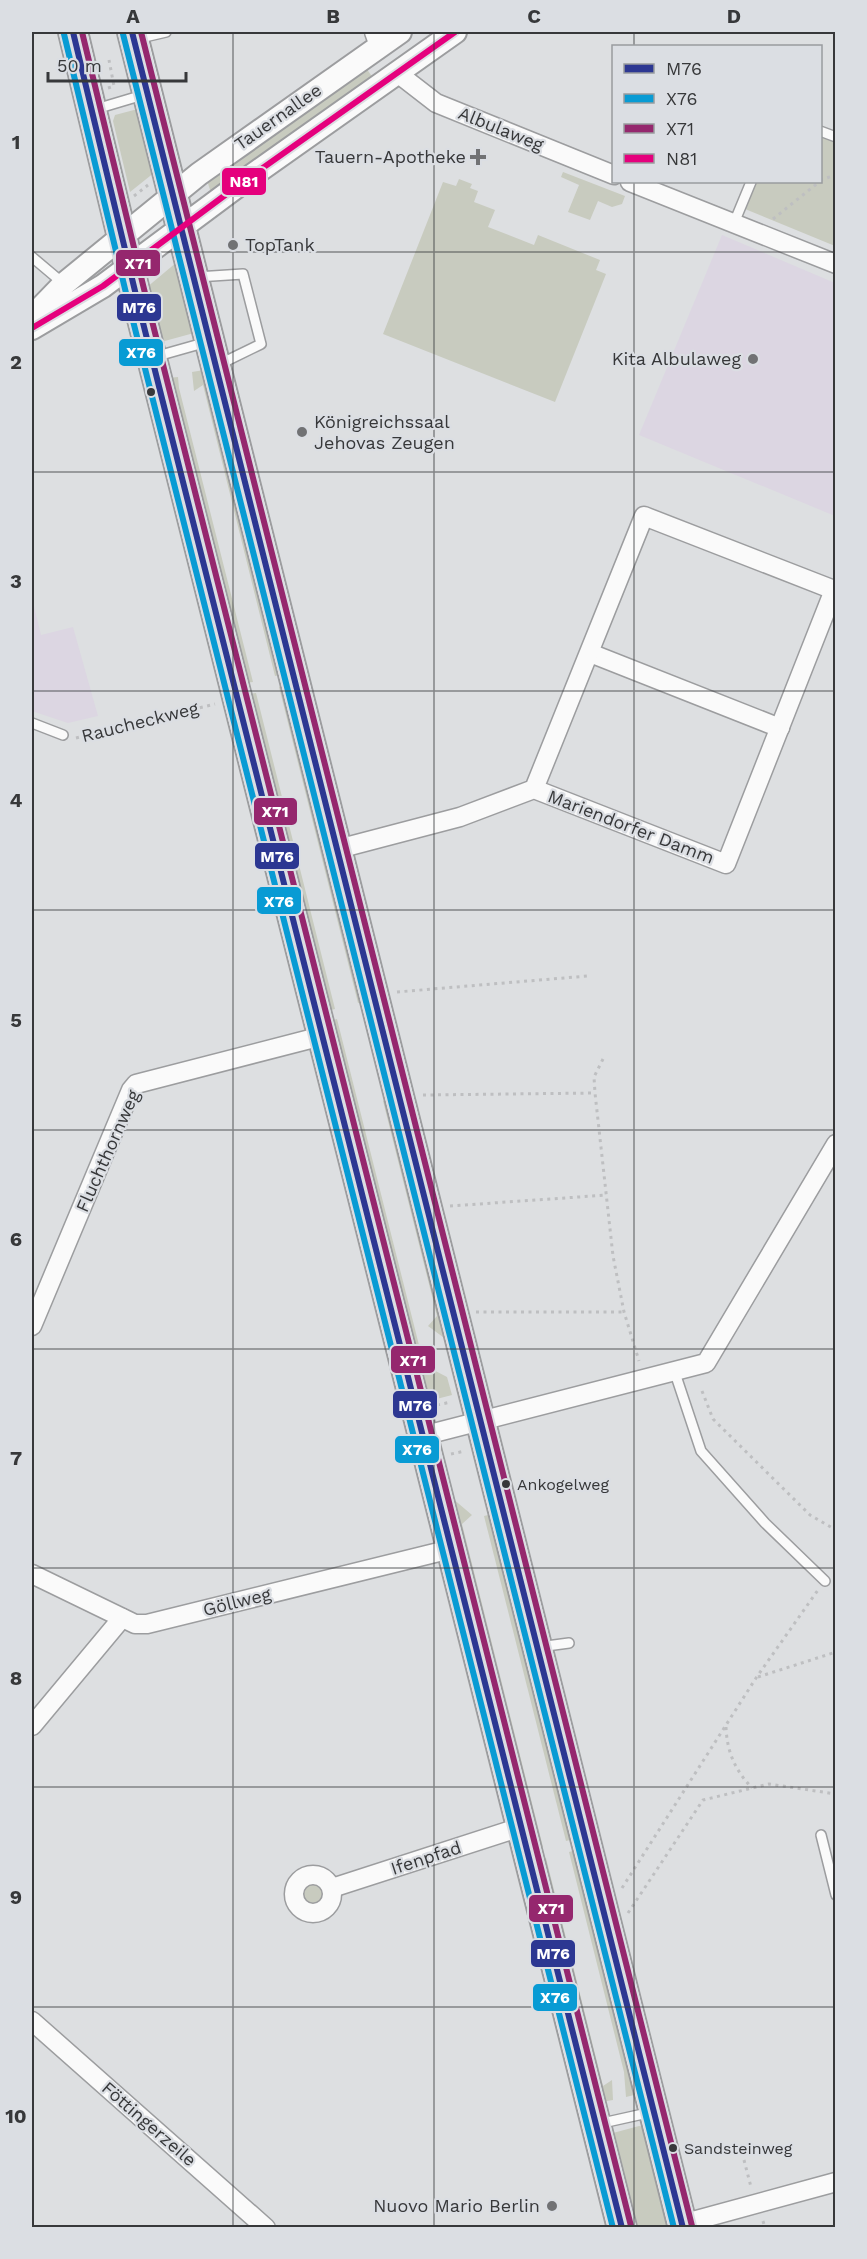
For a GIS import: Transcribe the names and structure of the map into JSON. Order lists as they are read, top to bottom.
{
  "streets": {
    "street": [
      "Tauernallee",
      "Albulaweg",
      "Mariendorfer Damm",
      "Fluchthornweg",
      "Göllweg",
      "Ifenpfad",
      "Föttingerzeile"
    ],
    "lane": ["Raucheckweg"]
  },
  "crossings": [
    ["Tauernallee", "Albulaweg"]
  ],
  "places": {
    "health": ["Tauern-Apotheke"],
    "other": [
      "TopTank",
      "Kita Albulaweg",
      "Königreichssaal Jehovas Zeugen",
      "Ankogelweg",
      "Sandsteinweg",
      "Nuovo Mario Berlin"
    ]
  },
  "lines": [
    "transit line M76",
    "transit line X71",
    "transit line N81",
    "transit line X76"
  ],
  "legend": [
    "M76",
    "X76",
    "X71",
    "N81"
  ],
  "scale_bar": "50 m",
  "grid": {
    "columns": [
      "A",
      "B",
      "C",
      "D"
    ],
    "rows": [
      "1",
      "2",
      "3",
      "4",
      "5",
      "6",
      "7",
      "8",
      "9",
      "10"
    ]
  }
}
